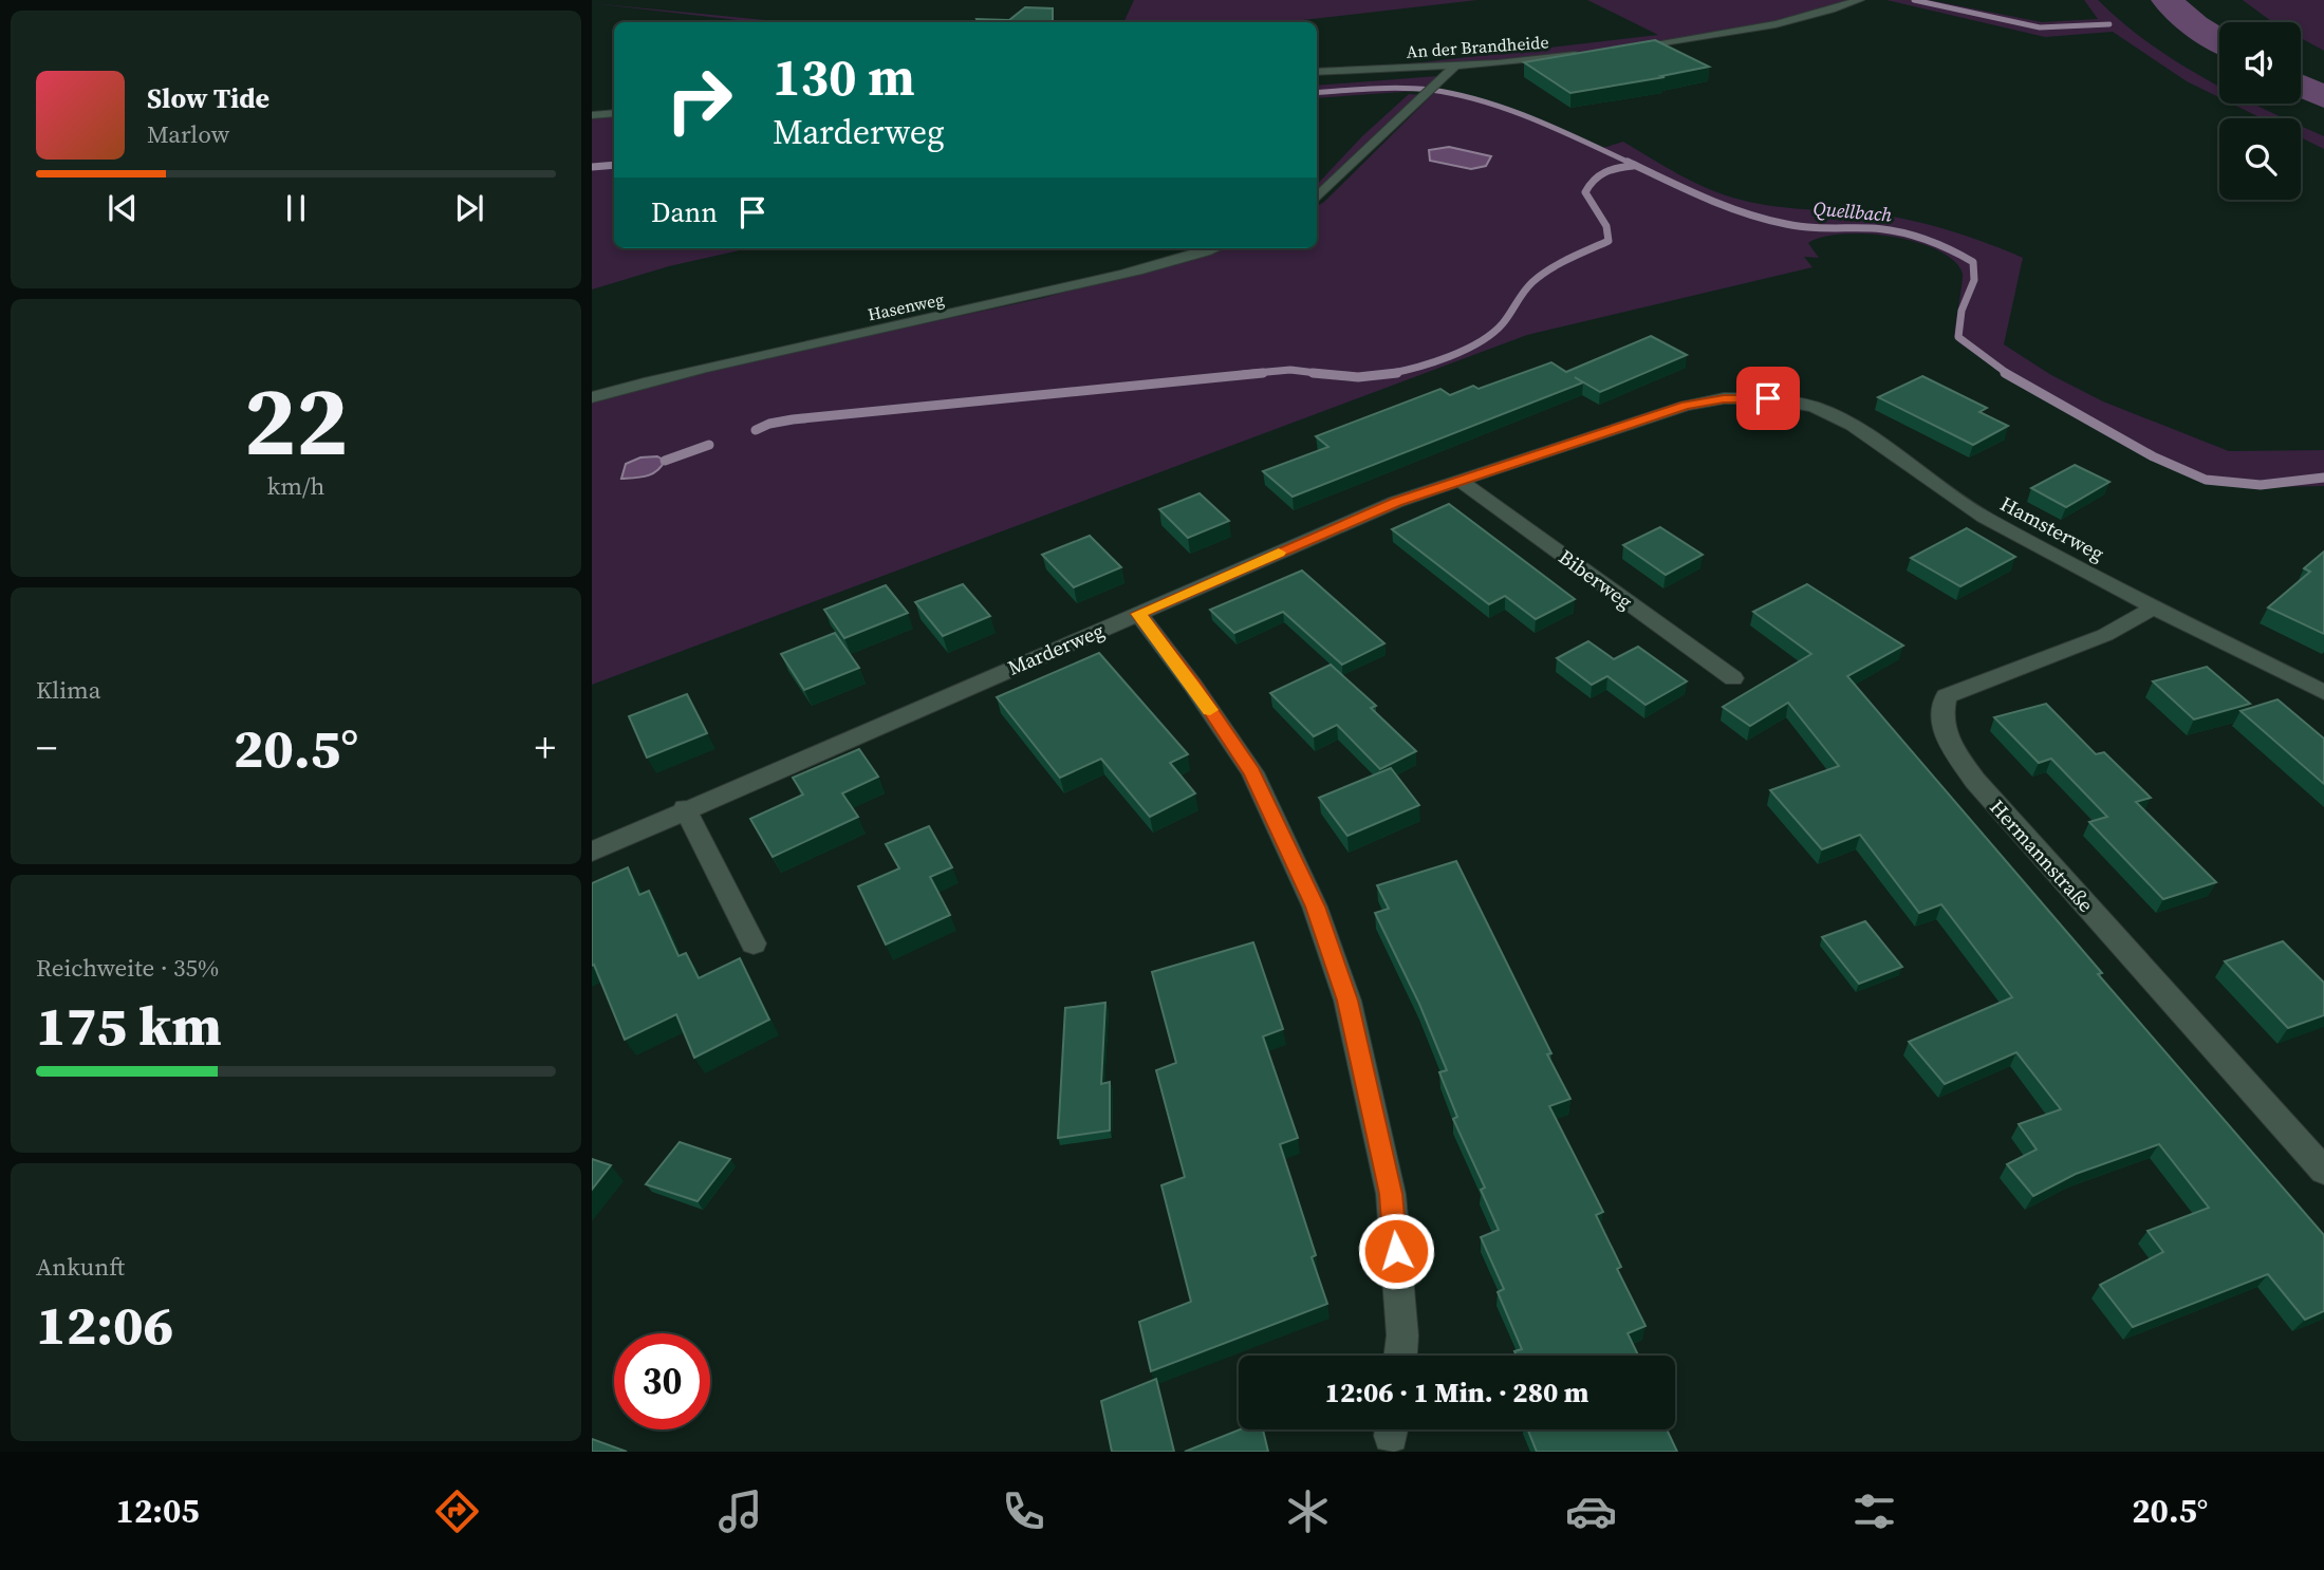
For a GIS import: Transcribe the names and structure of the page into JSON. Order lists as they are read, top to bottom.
{
  "streets": {
    "street": [
      "An der Brandheide",
      "Hasenweg",
      "Hamsterweg",
      "Biberweg",
      "Marderweg",
      "Hermannstraße"
    ]
  },
  "crossings": [
    ["Hamsterweg", "Marderweg"],
    ["Hamsterweg", "Hermannstraße"],
    ["Biberweg", "Marderweg"]
  ],
  "water": ["Quellbach"],
  "page": {
    "turn": ["130 m", "Marderweg"],
    "song": ["Slow Tide", "Marlow"],
    "then": "Dann",
    "tile": [
      ["22", "km/h"],
      "Klima",
      ["Reichweite · 35%", "175 km"],
      ["Ankunft", "12:06"]
    ],
    "heat": ["−", "20.5°", "+"],
    "limit": "30",
    "trip": "12:06 · 1 Min. · 280 m",
    "tabs": ["12:05", "20.5°"]
  }
}
